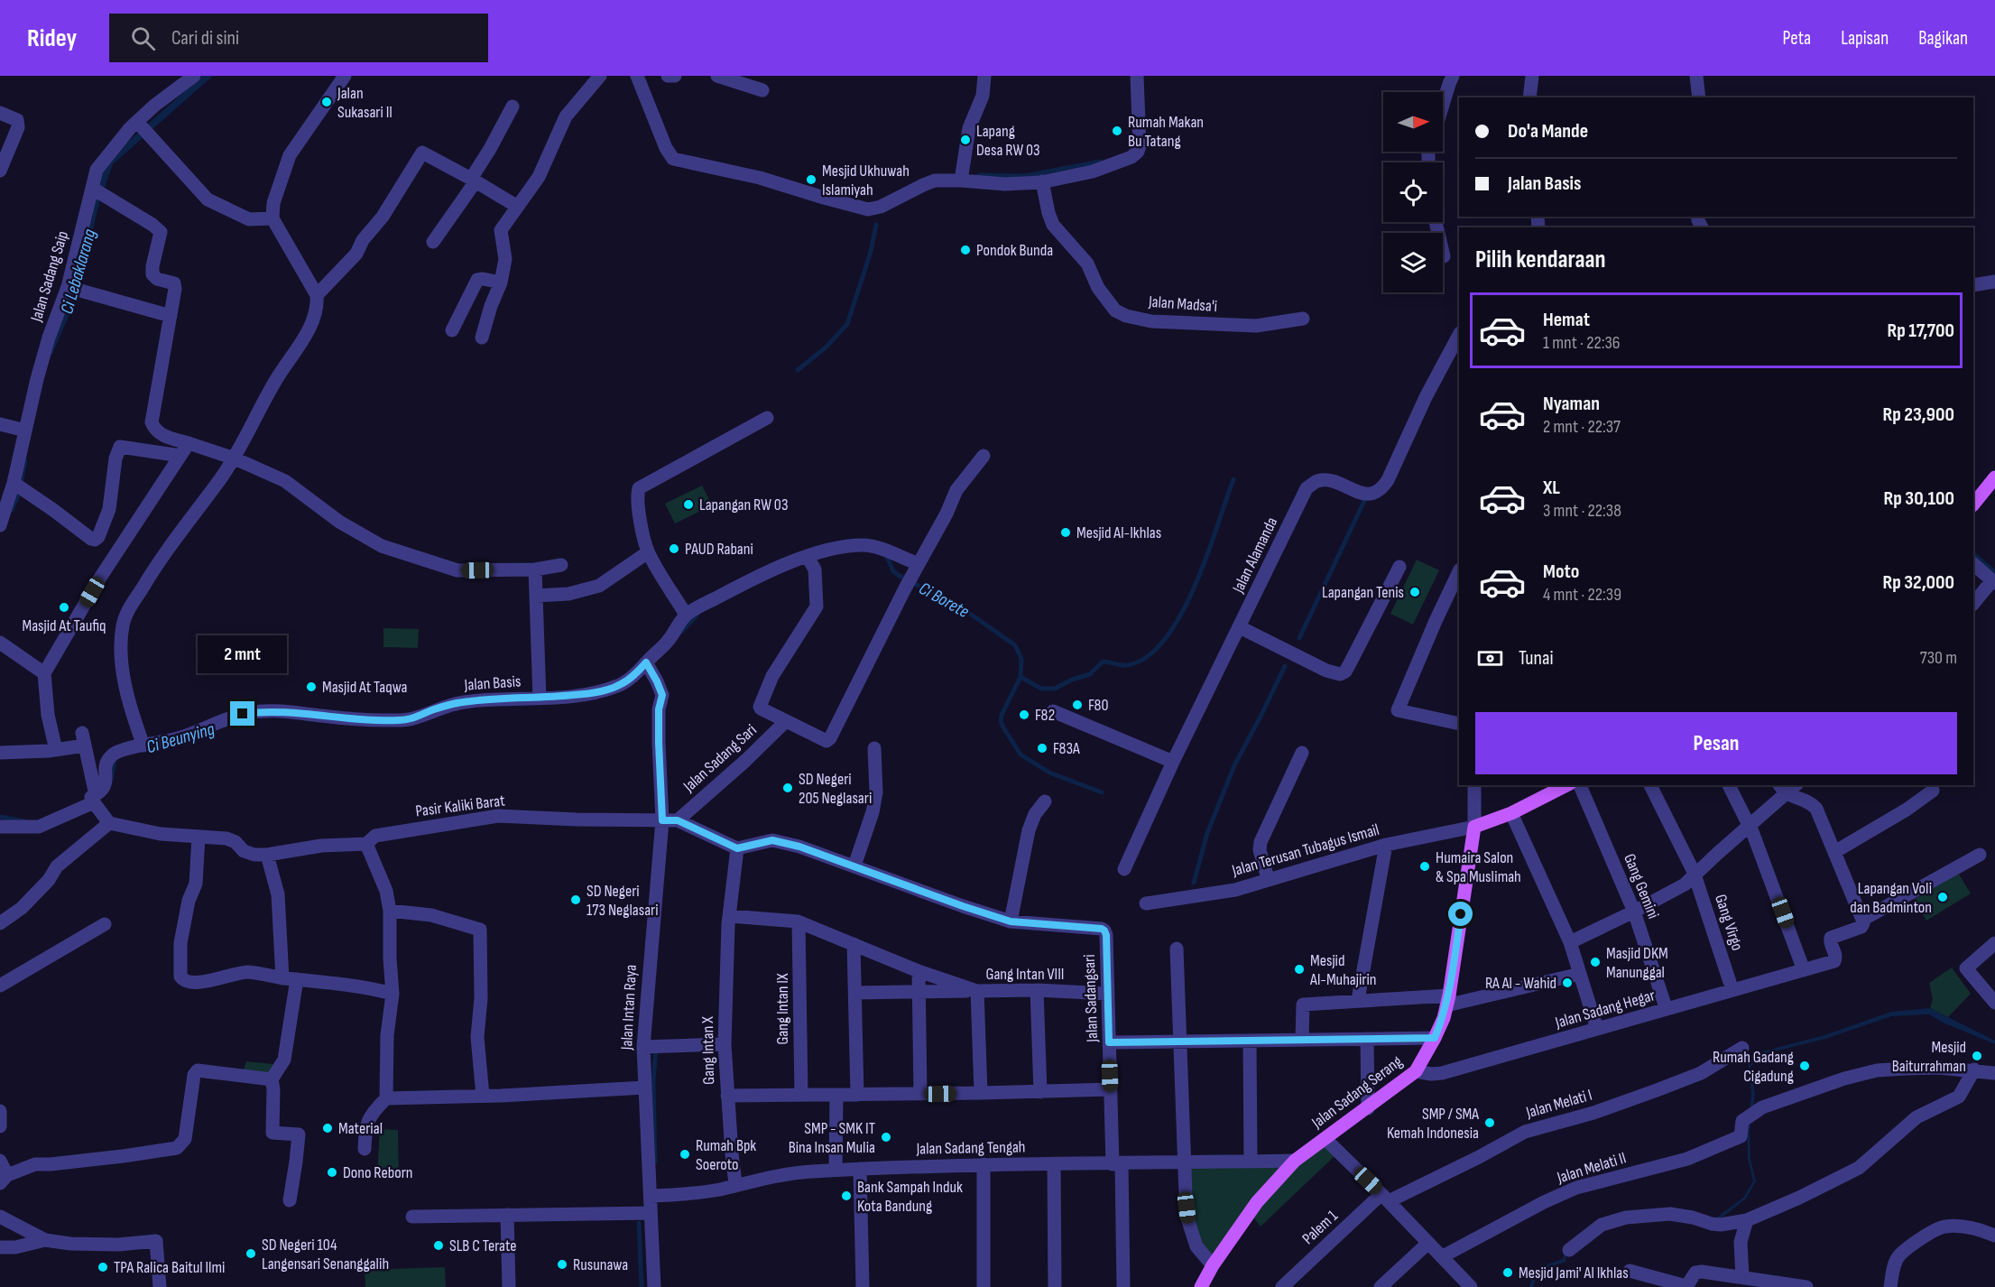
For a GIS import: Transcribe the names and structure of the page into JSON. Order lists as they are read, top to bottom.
{
  "streets": {
    "main road": ["Jalan Sadang Serang"],
    "street": [
      "Jalan Sadang Saip",
      "Jalan Madsa'i",
      "Jalan Alamanda",
      "Jalan Basis",
      "Jalan Sadang Sari",
      "Pasir Kaliki Barat",
      "Jalan Terusan Tubagus Ismail",
      "Gang Gemini",
      "Gang Virgo",
      "Gang Intan VIII",
      "Jalan Sadangsari",
      "Jalan Intan Raya",
      "Gang Intan IX",
      "Jalan Sadang Hegar",
      "Gang Intan X",
      "Jalan Melati I",
      "Jalan Sadang Tengah",
      "Jalan Melati II",
      "Palem 1"
    ]
  },
  "crossings": [
    ["Jalan Basis", "Jalan Intan Raya"],
    ["Jalan Sadang Sari", "Pasir Kaliki Barat"],
    ["Pasir Kaliki Barat", "Jalan Intan Raya"],
    ["Jalan Terusan Tubagus Ismail", "Jalan Sadang Serang"],
    ["Gang Intan VIII", "Jalan Sadangsari"],
    ["Gang Intan VIII", "Gang Intan IX"],
    ["Gang Intan VIII", "Gang Intan X"],
    ["Jalan Sadangsari", "Jalan Sadang Tengah"],
    ["Jalan Intan Raya", "Jalan Sadang Tengah"],
    ["Jalan Sadang Hegar", "Jalan Sadang Serang"],
    ["Gang Intan X", "Jalan Sadang Tengah"],
    ["Jalan Sadang Serang", "Jalan Sadang Tengah"],
    ["Jalan Melati I", "Palem 1"]
  ],
  "water": ["Ci Lebaklarang", "Ci Borete", "Ci Beunying"],
  "places": [
    "Jalan Sukasari II",
    "Rumah Makan Bu Tatang",
    "Lapang Desa RW 03",
    "Mesjid Ukhuwah Islamiyah",
    "Pondok Bunda",
    "Lapangan RW 03",
    "Mesjid Al-Ikhlas",
    "PAUD Rabani",
    "Lapangan Tenis",
    "Masjid At Taufiq",
    "Masjid At Taqwa",
    "F80",
    "F82",
    "F83A",
    "SD Negeri 205 Neglasari",
    "Humaira Salon & Spa Muslimah",
    "Lapangan Voli dan Badminton",
    "SD Negeri 173 Neglasari",
    "Masjid DKM Manunggal",
    "Mesjid Al-Muhajirin",
    "RA Al - Wahid",
    "Mesjid Baiturrahman",
    "Rumah Gadang Cigadung",
    "SMP / SMA Kemah Indonesia",
    "Material",
    "SMP - SMK IT Bina Insan Mulia",
    "Rumah Bpk Soeroto",
    "Dono Reborn",
    "Bank Sampah Induk Kota Bandung",
    "SLB C Terate",
    "SD Negeri 104 Langensari Senanggalih",
    "Rusunawa",
    "TPA Ralica Baitul Ilmi",
    "Mesjid Jami' Al Ikhlas"
  ],
  "north": "right",
  "page": {
    "header": "Ridey",
    "search": "Cari di sini",
    "nav": ["Peta", "Lapisan", "Bagikan"],
    "banner": ["Do'a Mande", "Jalan Basis"],
    "heading": "Pilih kendaraan",
    "list": [
      {
        "name": "Hemat",
        "note": "1 mnt · 22:36",
        "value": "Rp 17,700"
      },
      {
        "name": "Nyaman",
        "note": "2 mnt · 22:37",
        "value": "Rp 23,900"
      },
      {
        "name": "XL",
        "note": "3 mnt · 22:38",
        "value": "Rp 30,100"
      },
      {
        "name": "Moto",
        "note": "4 mnt · 22:39",
        "value": "Rp 32,000"
      }
    ],
    "pay": ["Tunai", "730 m"],
    "bubble": "2 mnt",
    "buttons": "Pesan"
  }
}
